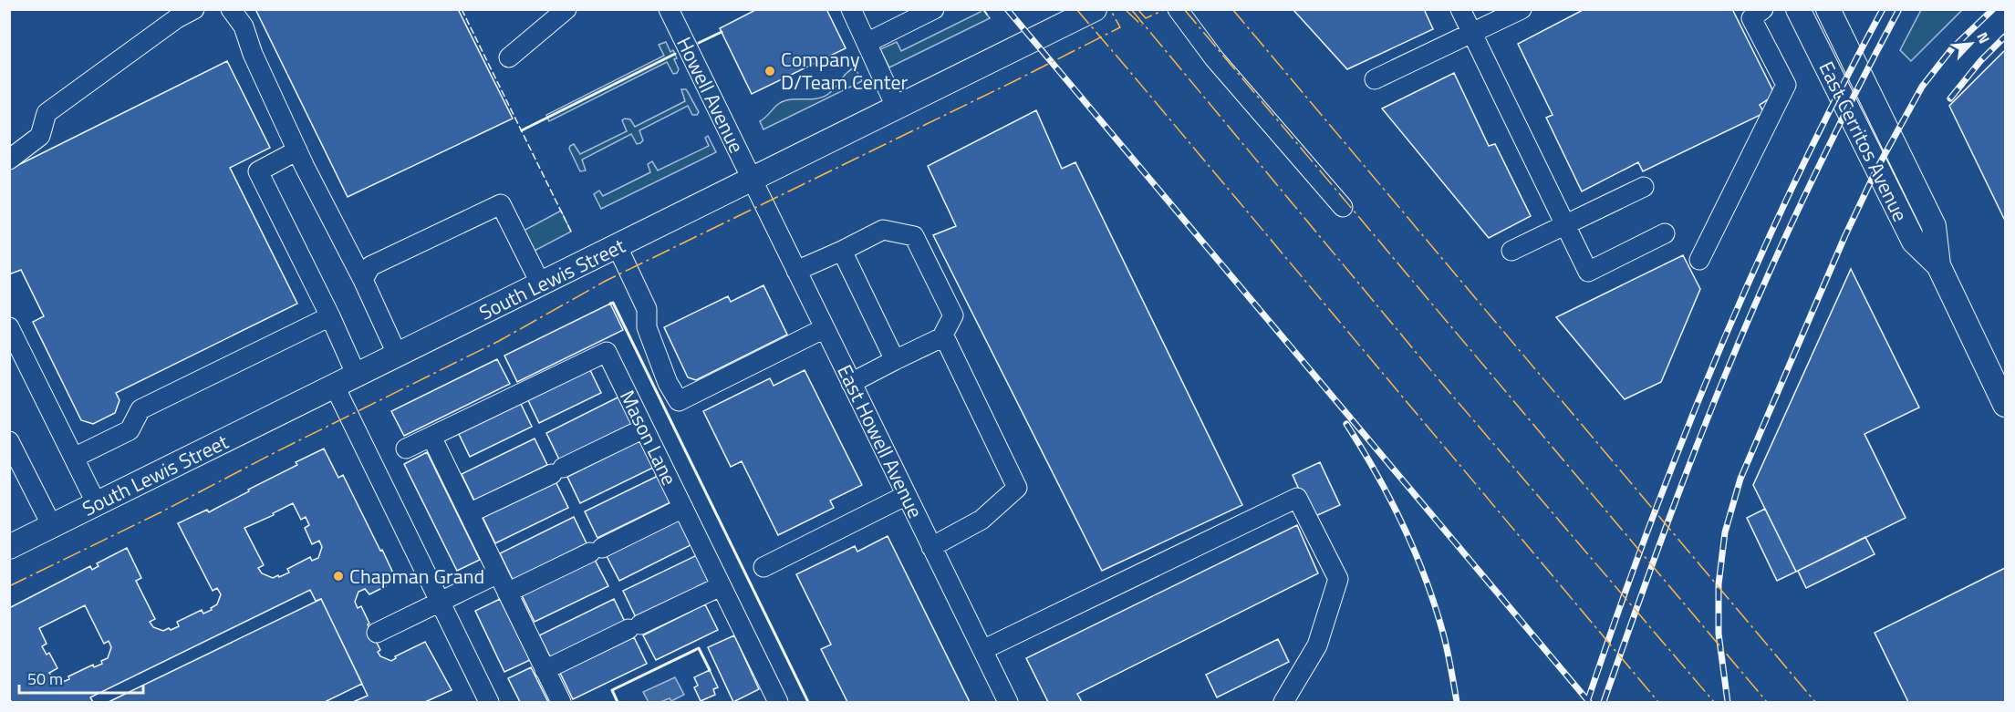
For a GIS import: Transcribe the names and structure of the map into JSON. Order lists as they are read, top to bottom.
{
  "streets": {
    "main road": ["East Cerritos Avenue", "South Lewis Street"],
    "street": ["Howell Avenue", "Mason Lane", "East Howell Avenue"]
  },
  "crossings": [
    ["Howell Avenue", "South Lewis Street"],
    ["Howell Avenue", "East Howell Avenue"],
    ["South Lewis Street", "East Howell Avenue"]
  ],
  "places": ["Company D/Team Center", "Chapman Grand"],
  "scale_bar": "50 m",
  "north": "top right"
}
